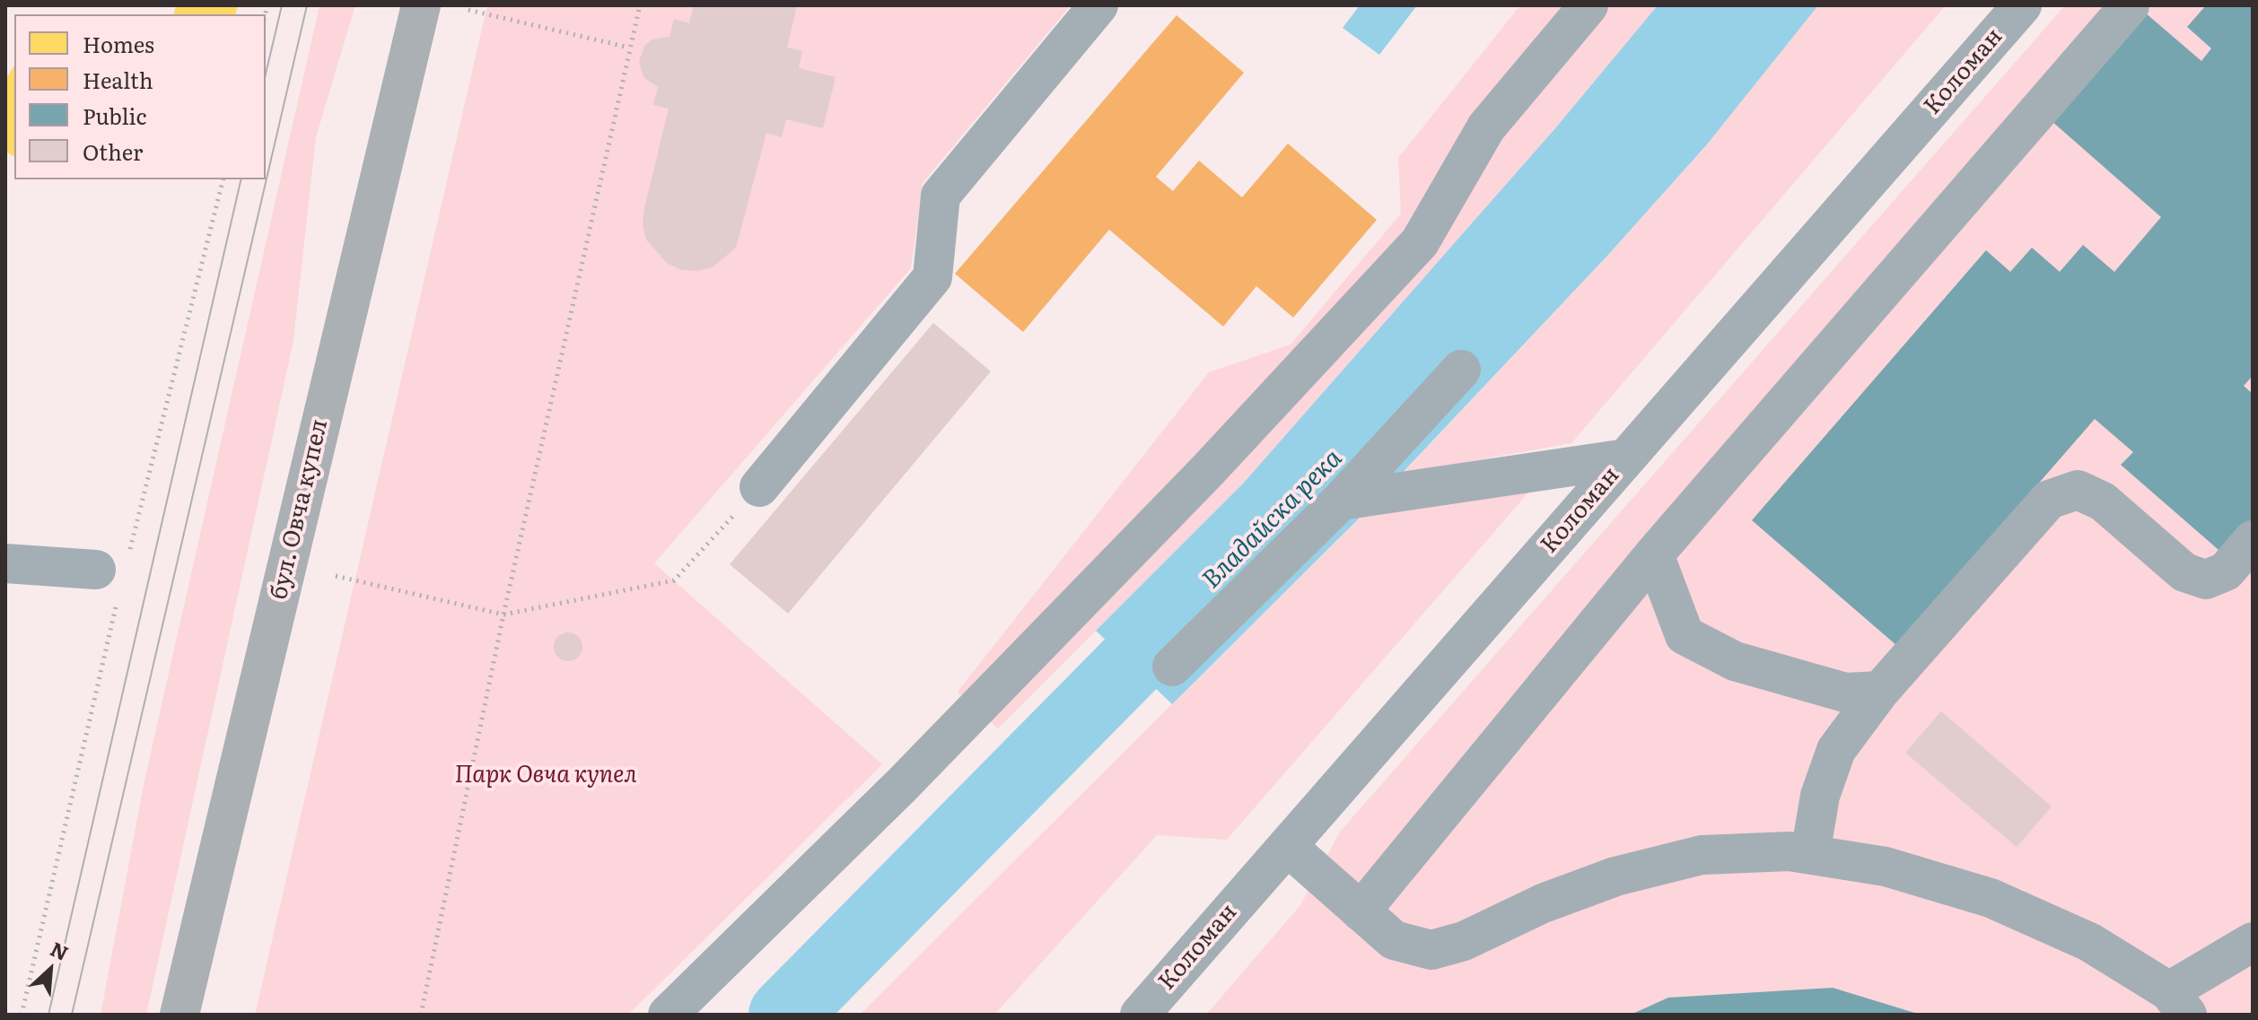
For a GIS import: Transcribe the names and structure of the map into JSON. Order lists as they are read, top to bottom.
{
  "streets": {
    "main road": ["бул. Овча купел"],
    "street": ["Коломан"]
  },
  "water": ["Владайска река"],
  "parks": ["Парк Овча купел"],
  "legend": [
    "Homes",
    "Health",
    "Public",
    "Other"
  ],
  "north": "top right"
}
